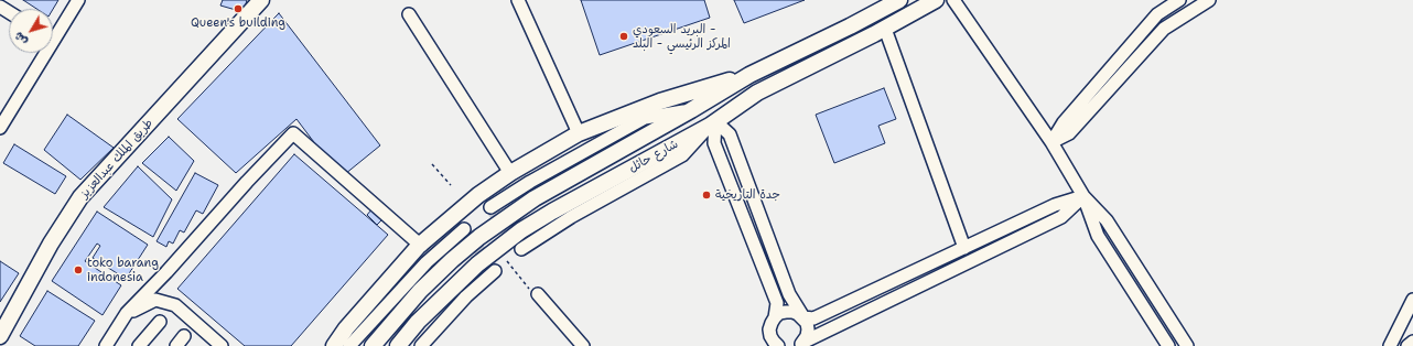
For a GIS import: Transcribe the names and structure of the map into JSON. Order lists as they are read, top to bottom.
{
  "streets": {
    "main road": ["شارع حائل", "طريق الملك عبدالعزيز"]
  },
  "places": [
    "Queen's building",
    "البريد السعودي - المركز الرئيسي - البلد",
    "جدة التاريخية",
    "toko barang indonesia"
  ],
  "north": "bottom left"
}
